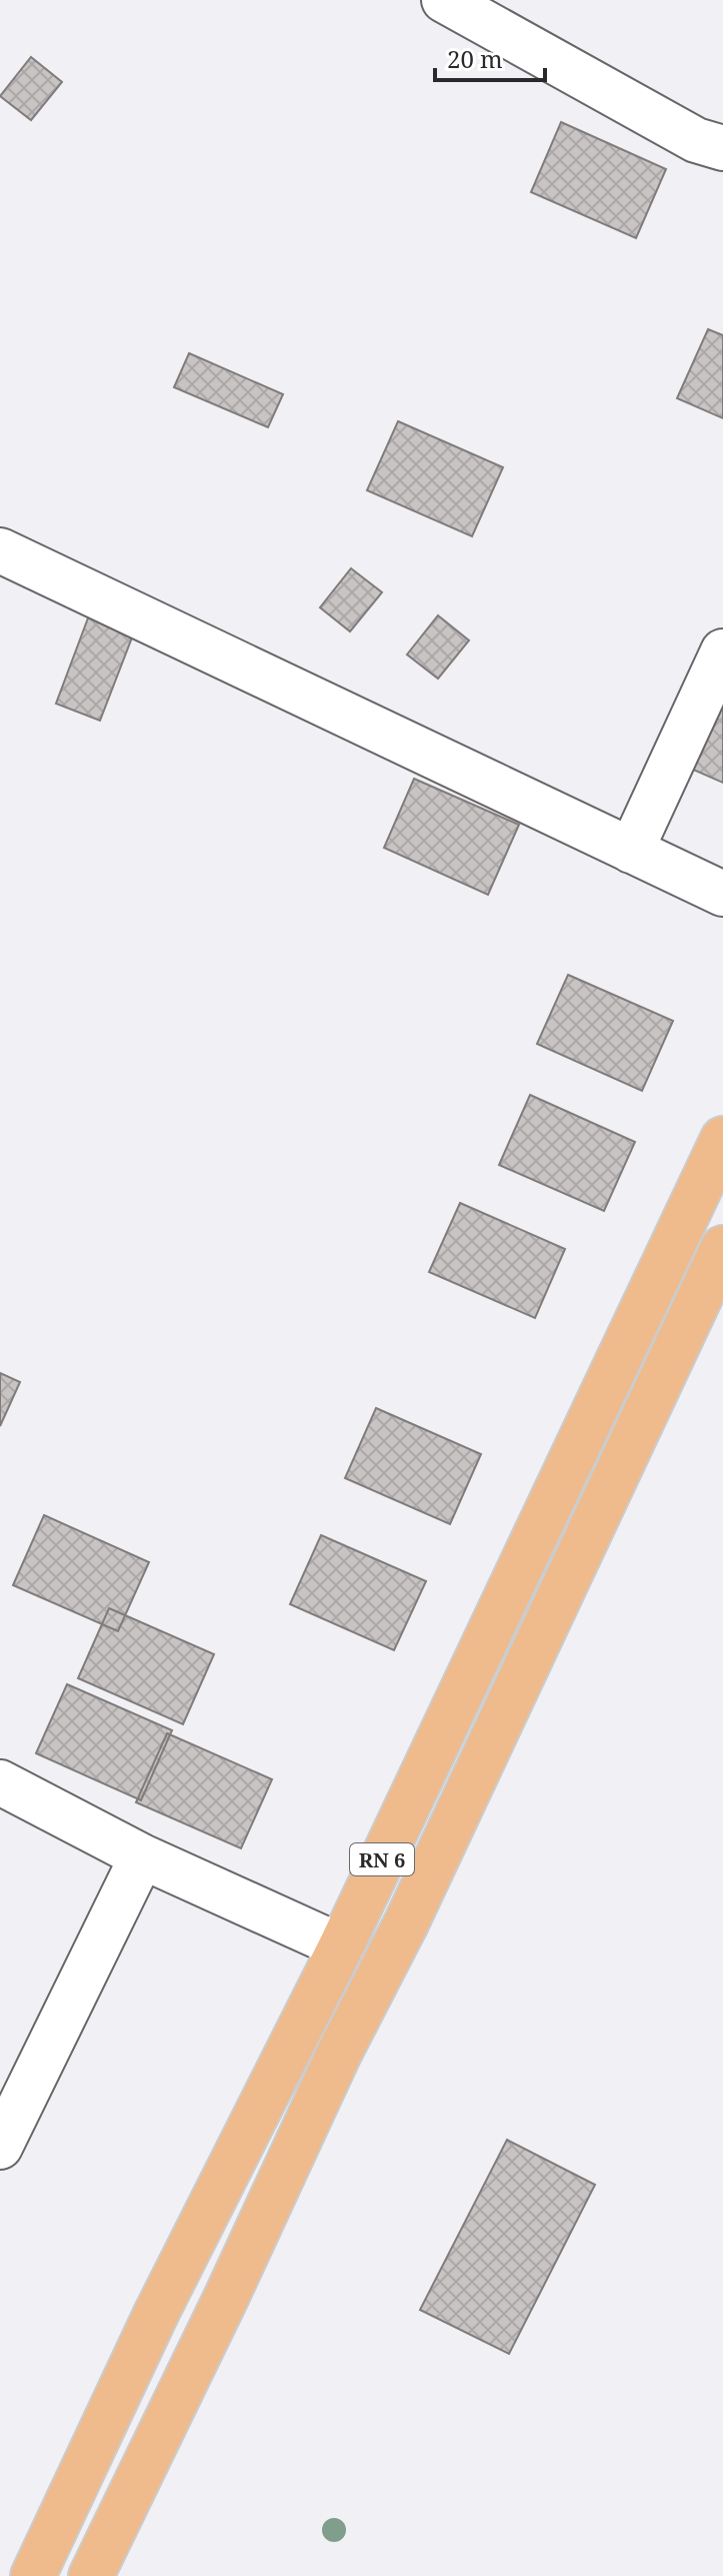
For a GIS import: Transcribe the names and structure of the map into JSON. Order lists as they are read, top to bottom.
{
  "streets": {
    "main road": ["RN 6"]
  },
  "scale_bar": "20 m"
}
